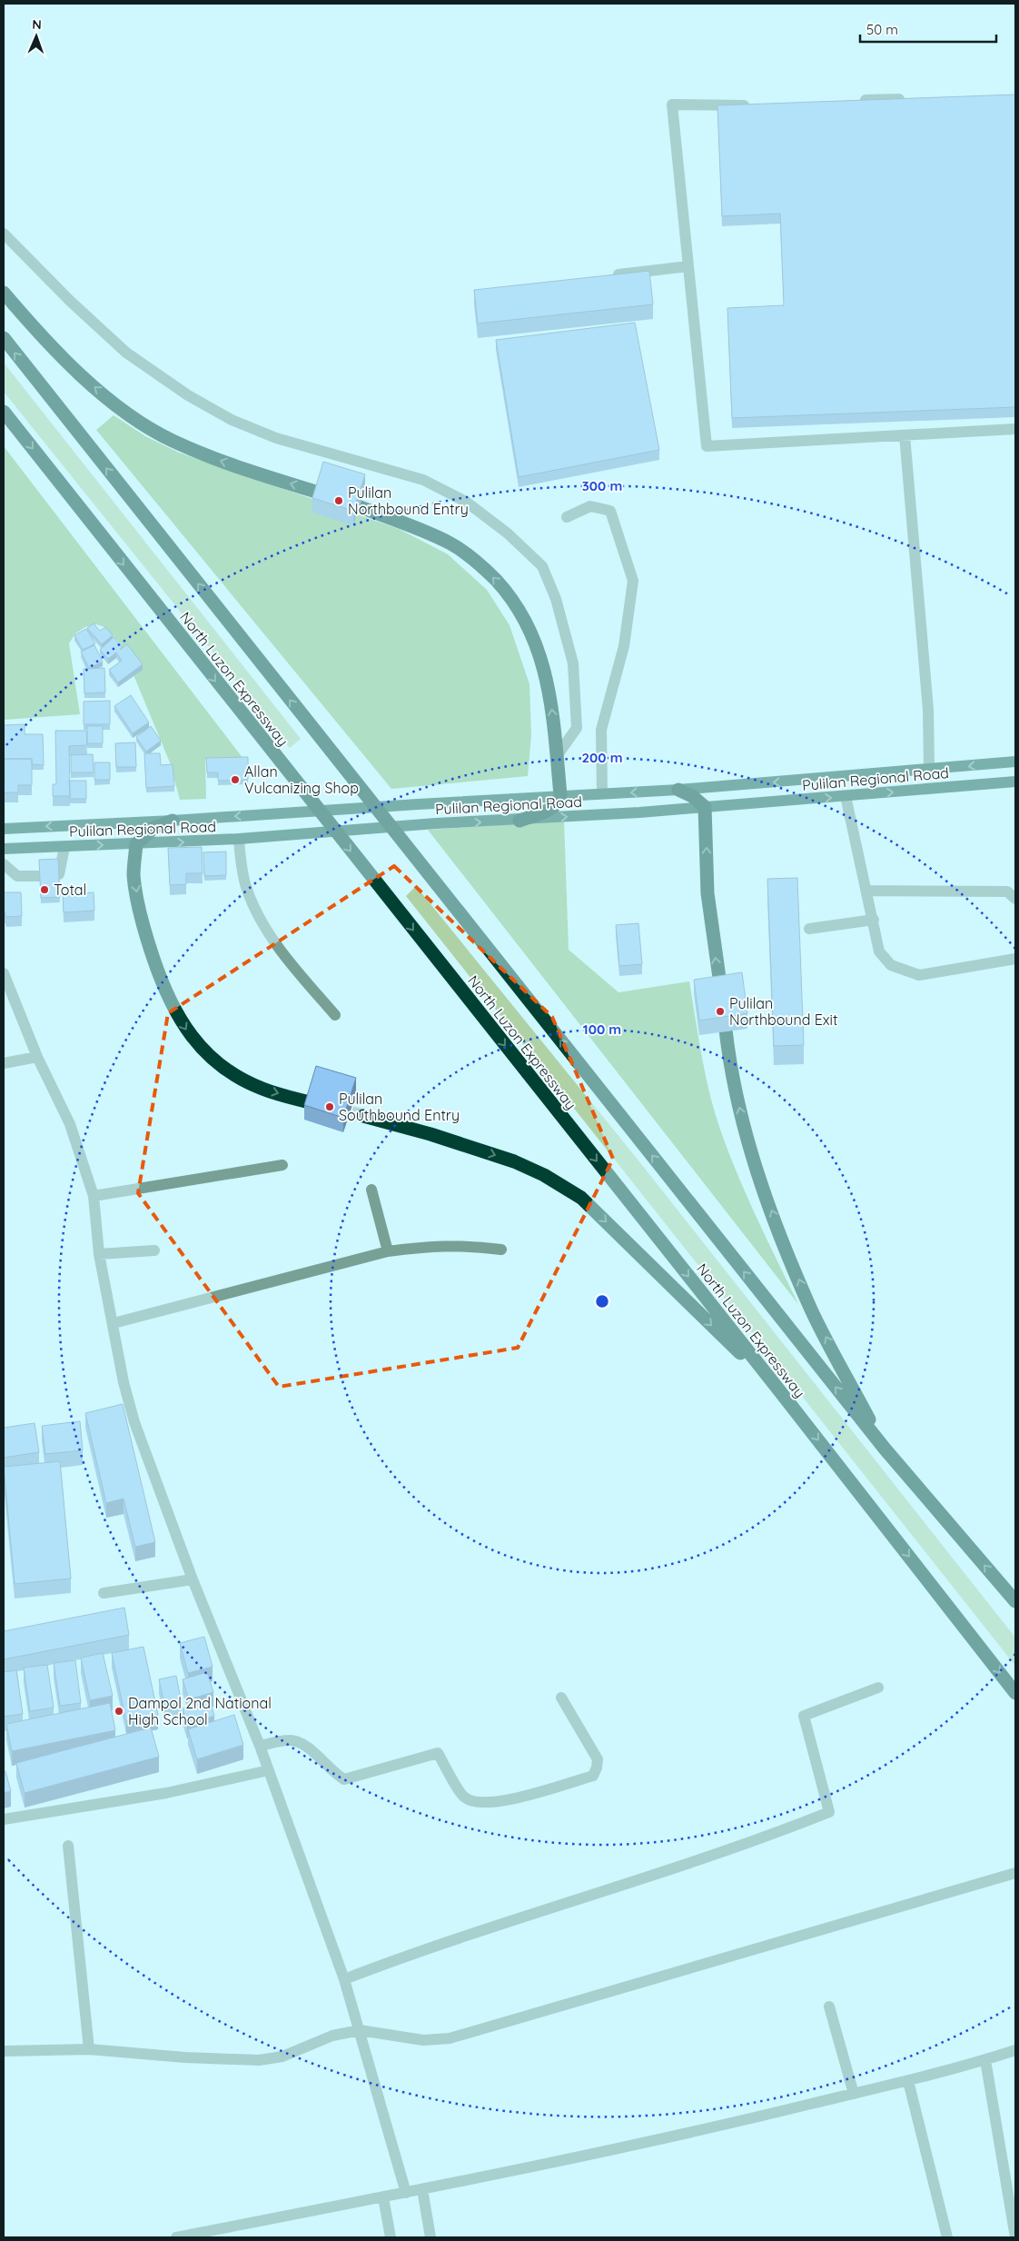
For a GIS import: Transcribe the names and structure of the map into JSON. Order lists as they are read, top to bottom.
{
  "streets": {
    "highway": ["North Luzon Expressway"],
    "main road": ["Pulilan Regional Road"]
  },
  "places": [
    "Pulilan Northbound Entry",
    "Allan Vulcanizing Shop",
    "Total",
    "Pulilan Northbound Exit",
    "Pulilan Southbound Entry",
    "Dampol 2nd National High School"
  ],
  "scale_bar": "50 m",
  "north": "top",
  "rings": ["300 m", "200 m", "100 m"]
}
